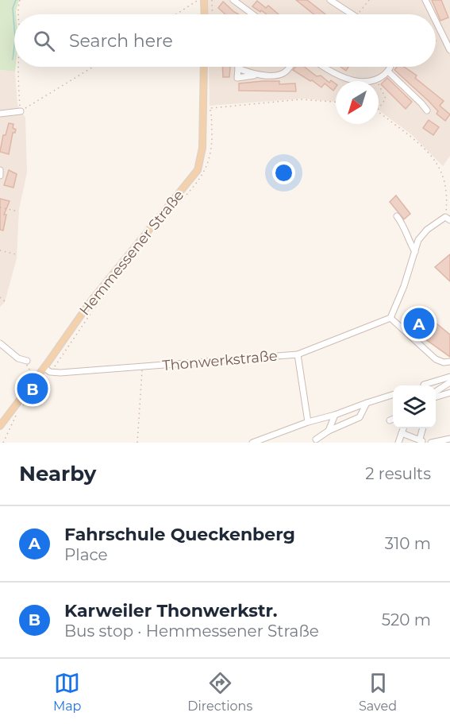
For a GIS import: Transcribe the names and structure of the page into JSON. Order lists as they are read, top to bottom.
{
  "streets": {
    "main road": ["Hemmessener Straße"],
    "street": ["Thonwerkstraße"]
  },
  "crossings": [
    ["Hemmessener Straße", "Thonwerkstraße"]
  ],
  "north": "bottom left",
  "page": {
    "search": "Search here",
    "pins": ["A", "B"],
    "heading": ["Nearby", "2 results"],
    "list": [
      {
        "mark": "A",
        "name": "Fahrschule Queckenberg",
        "note": "Place",
        "value": "310 m"
      },
      {
        "mark": "B",
        "name": "Karweiler Thonwerkstr.",
        "note": "Bus stop · Hemmessener Straße",
        "value": "520 m"
      }
    ],
    "nav": ["Map", "Directions", "Saved"]
  }
}
